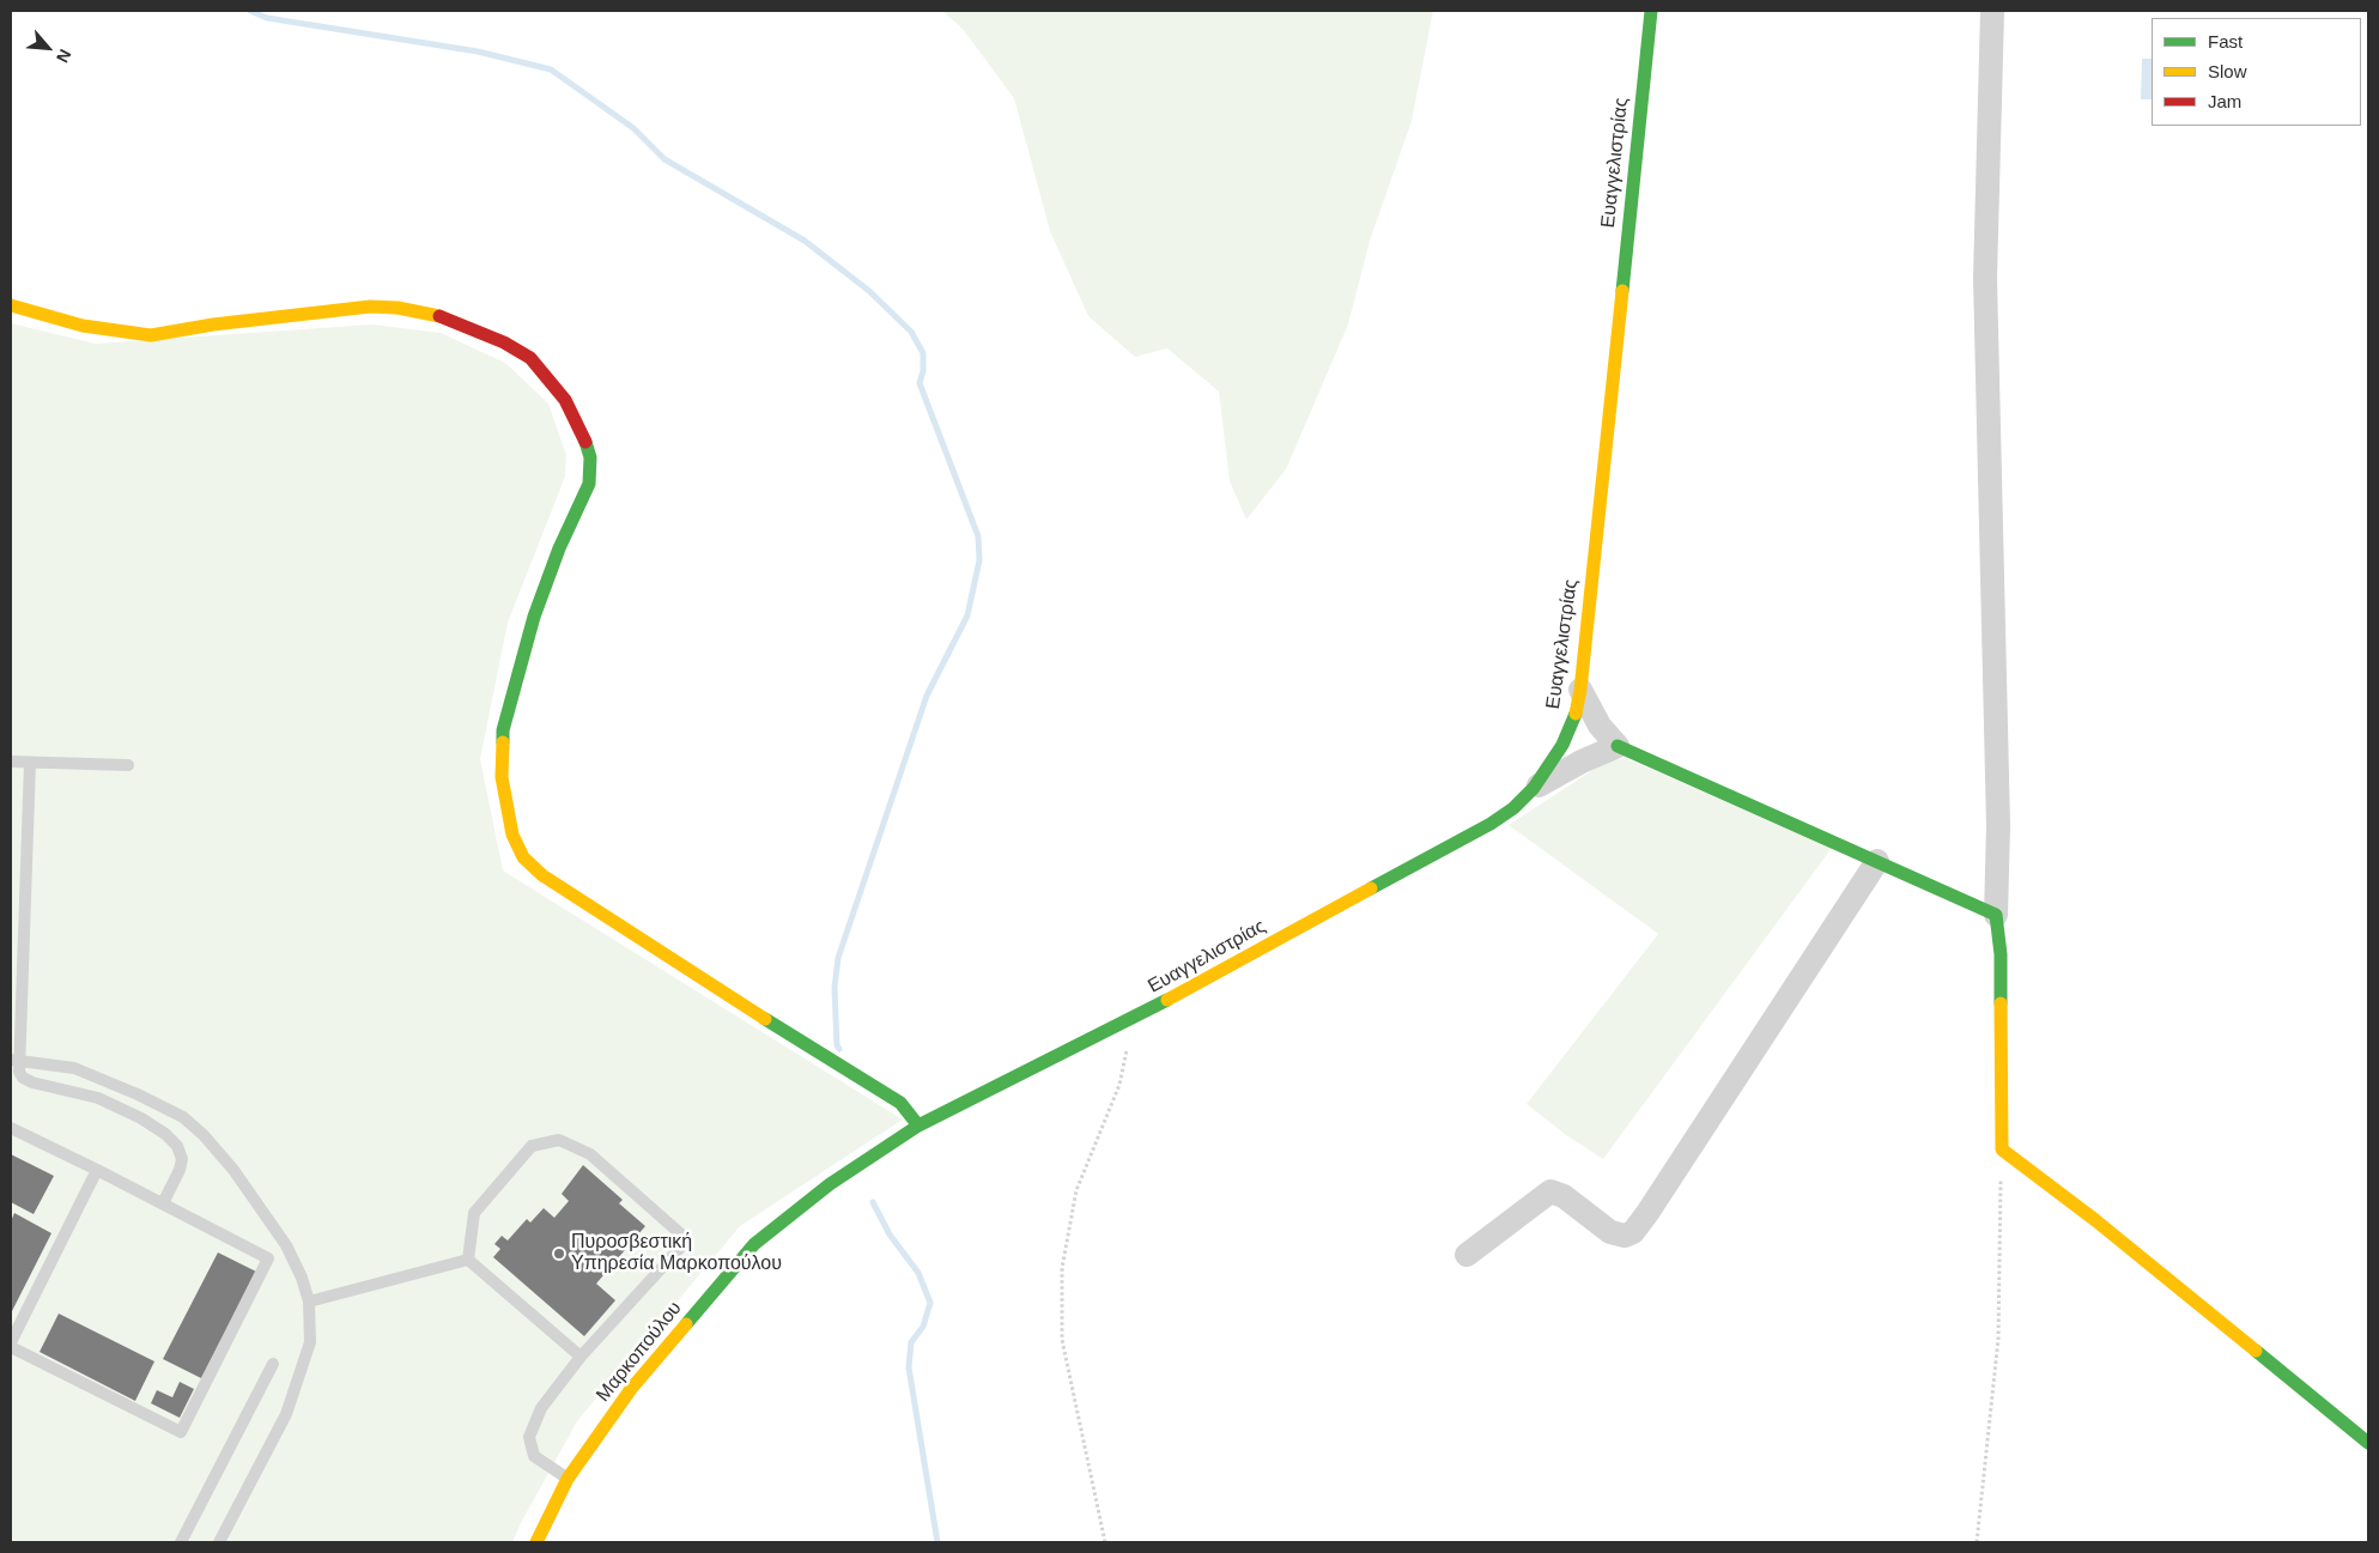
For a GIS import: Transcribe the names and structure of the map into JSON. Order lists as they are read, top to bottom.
{
  "streets": {
    "street": ["Ευαγγελιστρίας", "Μαρκοπούλου"]
  },
  "crossings": [
    ["Ευαγγελιστρίας", "Μαρκοπούλου"]
  ],
  "places": ["Πυροσβεστική Υπηρεσία Μαρκοπούλου"],
  "legend": ["Fast", "Slow", "Jam"],
  "north": "bottom right"
}
